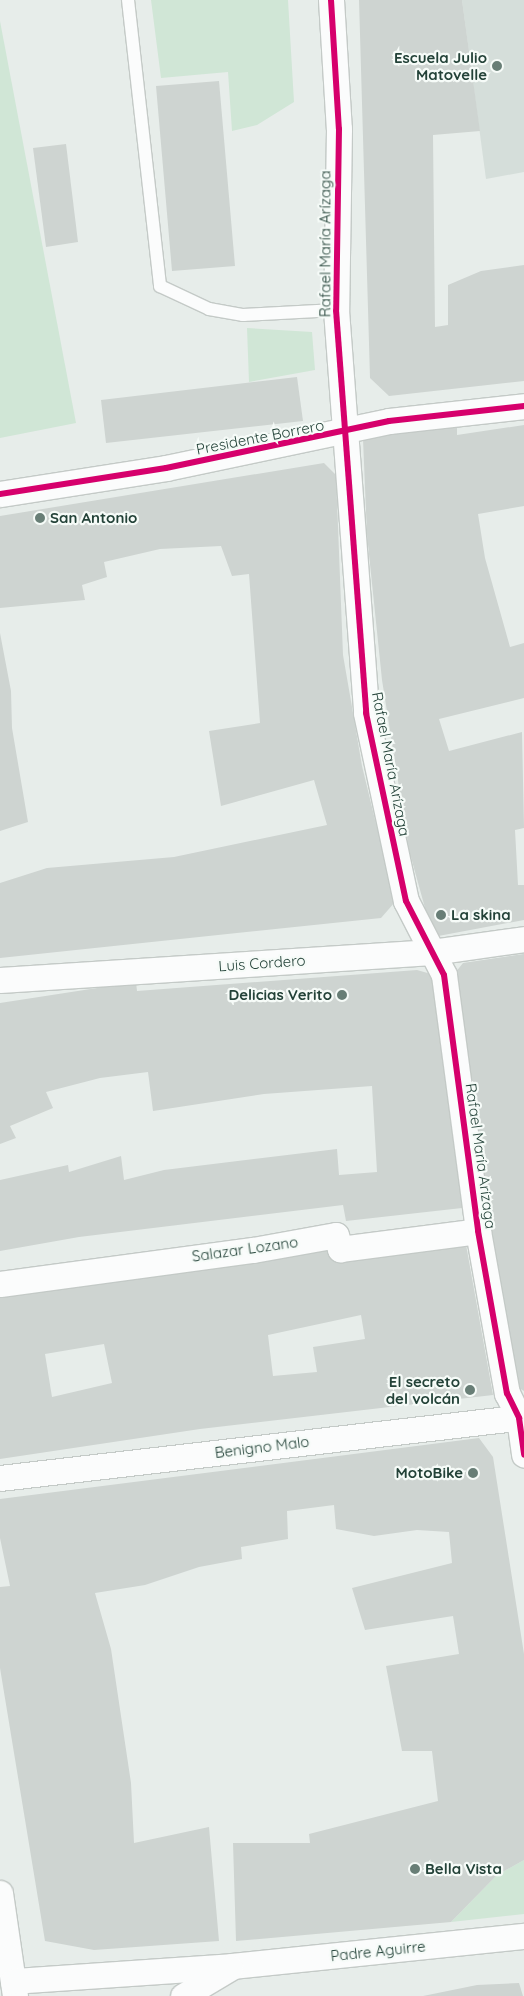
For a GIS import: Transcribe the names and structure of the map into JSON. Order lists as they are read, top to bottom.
{
  "streets": {
    "street": [
      "Rafael María Arízaga",
      "Presidente Borrero",
      "Luis Cordero",
      "Salazar Lozano",
      "Benigno Malo",
      "Padre Aguirre"
    ]
  },
  "crossings": [
    ["Rafael María Arízaga", "Presidente Borrero"],
    ["Rafael María Arízaga", "Luis Cordero"],
    ["Rafael María Arízaga", "Salazar Lozano"],
    ["Rafael María Arízaga", "Benigno Malo"]
  ],
  "places": [
    "Escuela Julio Matovelle",
    "San Antonio",
    "La skina",
    "Delicias Verito",
    "El secreto del volcán",
    "MotoBike",
    "Bella Vista"
  ]
}
